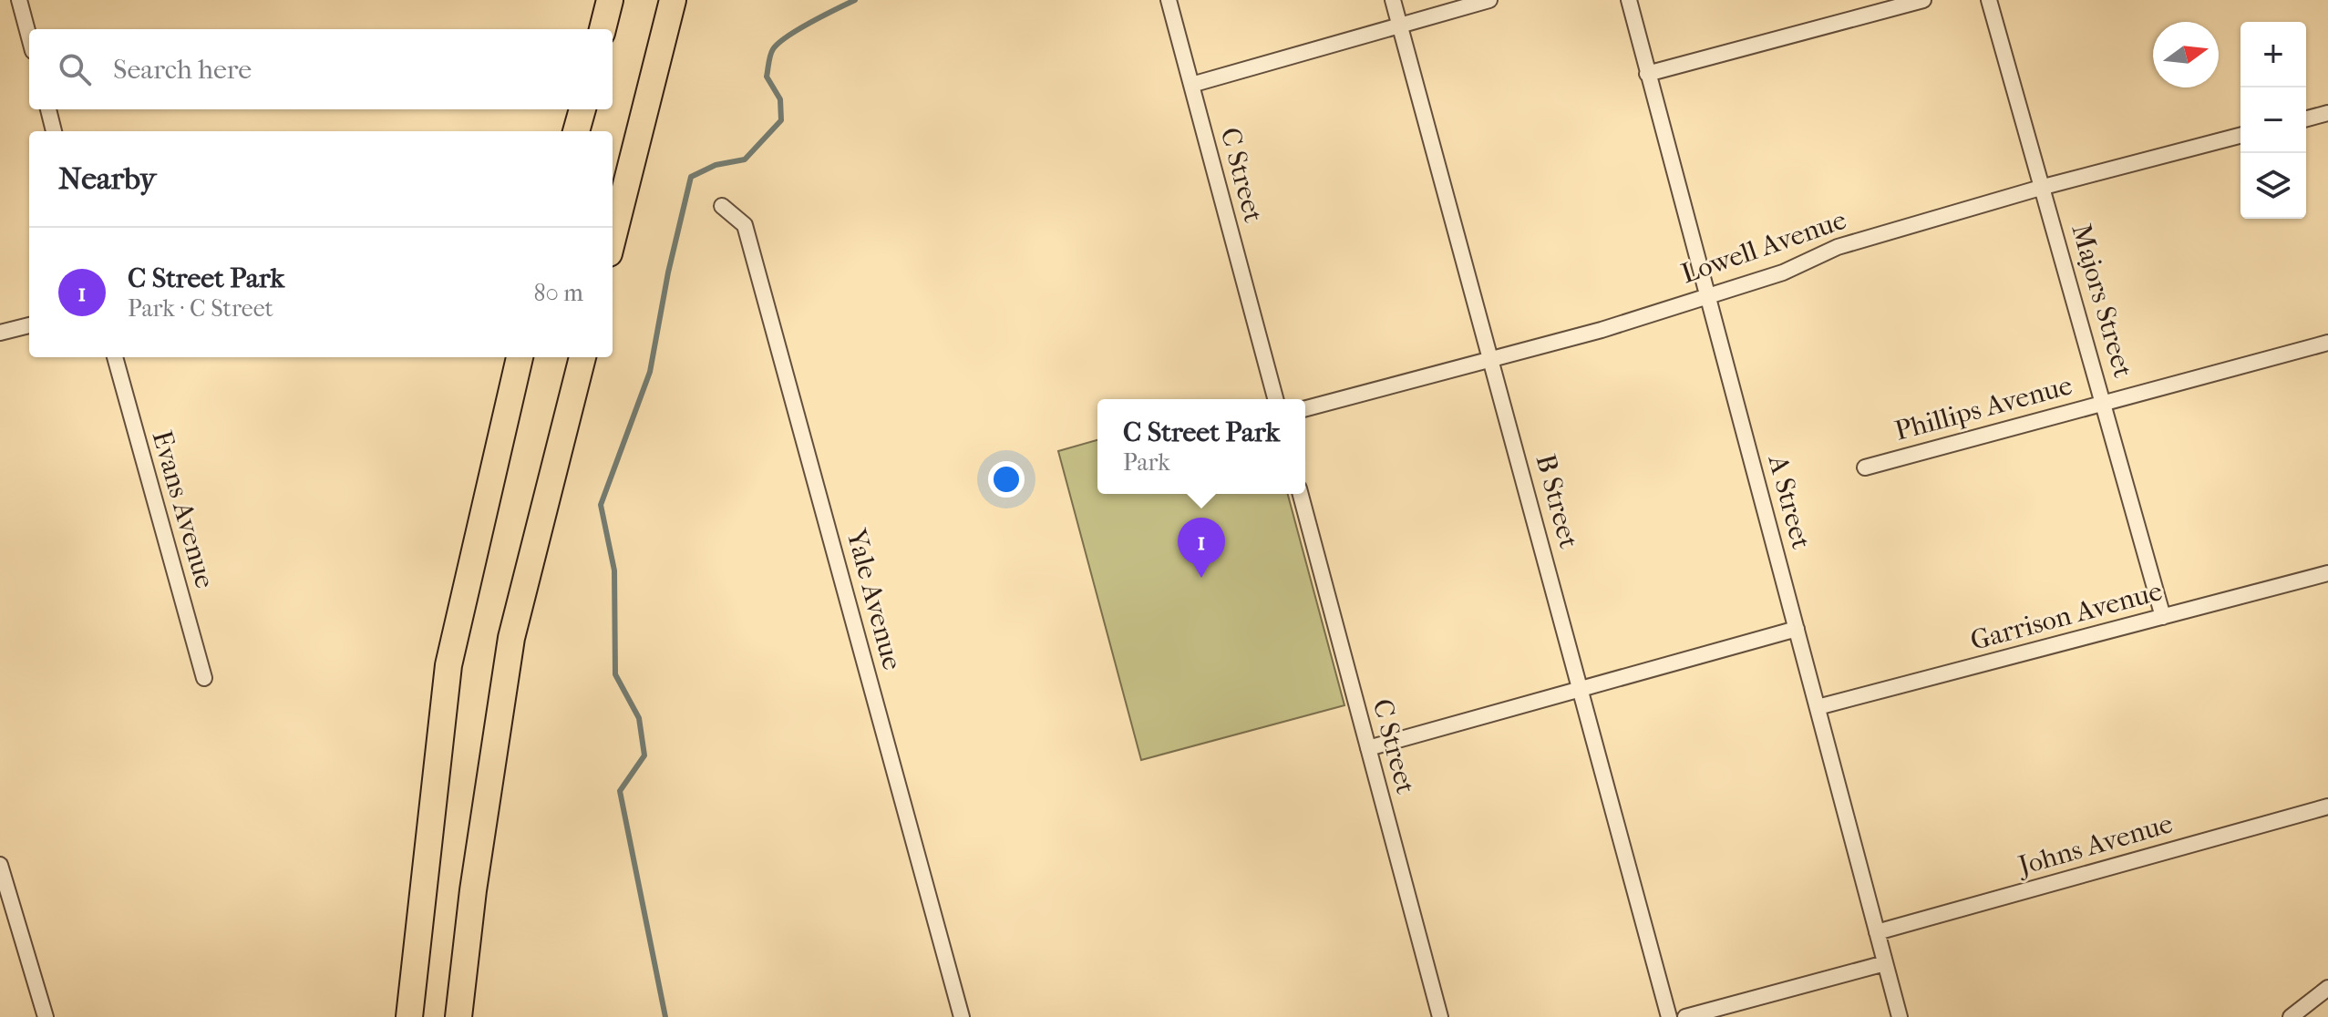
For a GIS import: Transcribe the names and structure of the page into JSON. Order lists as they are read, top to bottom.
{
  "streets": {
    "street": [
      "C Street",
      "Lowell Avenue",
      "Majors Street",
      "Phillips Avenue",
      "B Street",
      "A Street",
      "Evans Avenue",
      "Yale Avenue",
      "Garrison Avenue",
      "Johns Avenue"
    ]
  },
  "crossings": [
    ["Lowell Avenue", "Majors Street"],
    ["Lowell Avenue", "B Street"],
    ["Lowell Avenue", "A Street"],
    ["Majors Street", "Phillips Avenue"],
    ["Majors Street", "Garrison Avenue"],
    ["A Street", "Garrison Avenue"],
    ["A Street", "Johns Avenue"]
  ],
  "north": "right",
  "page": {
    "map_buttons": ["+", "−"],
    "search": "Search here",
    "heading": "Nearby",
    "list": [
      {
        "mark": "1",
        "name": "C Street Park",
        "note": "Park · C Street",
        "value": "80 m"
      }
    ],
    "popup": ["C Street Park", "Park"],
    "pins": "1"
  }
}
